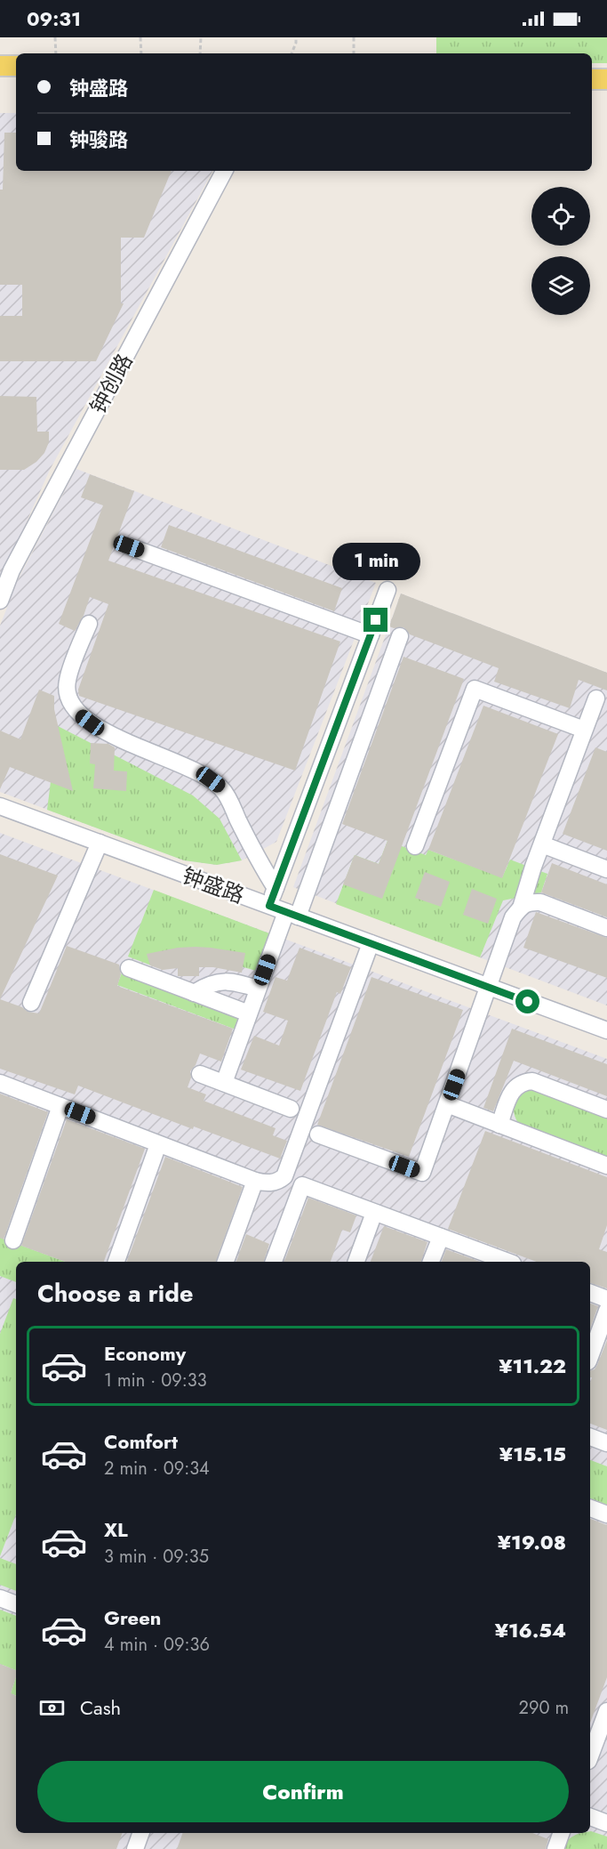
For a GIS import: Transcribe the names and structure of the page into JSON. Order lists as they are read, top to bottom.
{
  "streets": {
    "street": ["钟创路", "钟盛路"]
  },
  "page": {
    "status": "09:31",
    "banner": ["钟盛路", "钟骏路"],
    "bubble": "1 min",
    "heading": "Choose a ride",
    "list": [
      {
        "name": "Economy",
        "note": "1 min · 09:33",
        "value": "¥11.22"
      },
      {
        "name": "Comfort",
        "note": "2 min · 09:34",
        "value": "¥15.15"
      },
      {
        "name": "XL",
        "note": "3 min · 09:35",
        "value": "¥19.08"
      },
      {
        "name": "Green",
        "note": "4 min · 09:36",
        "value": "¥16.54"
      }
    ],
    "pay": ["Cash", "290 m"],
    "buttons": "Confirm"
  }
}
